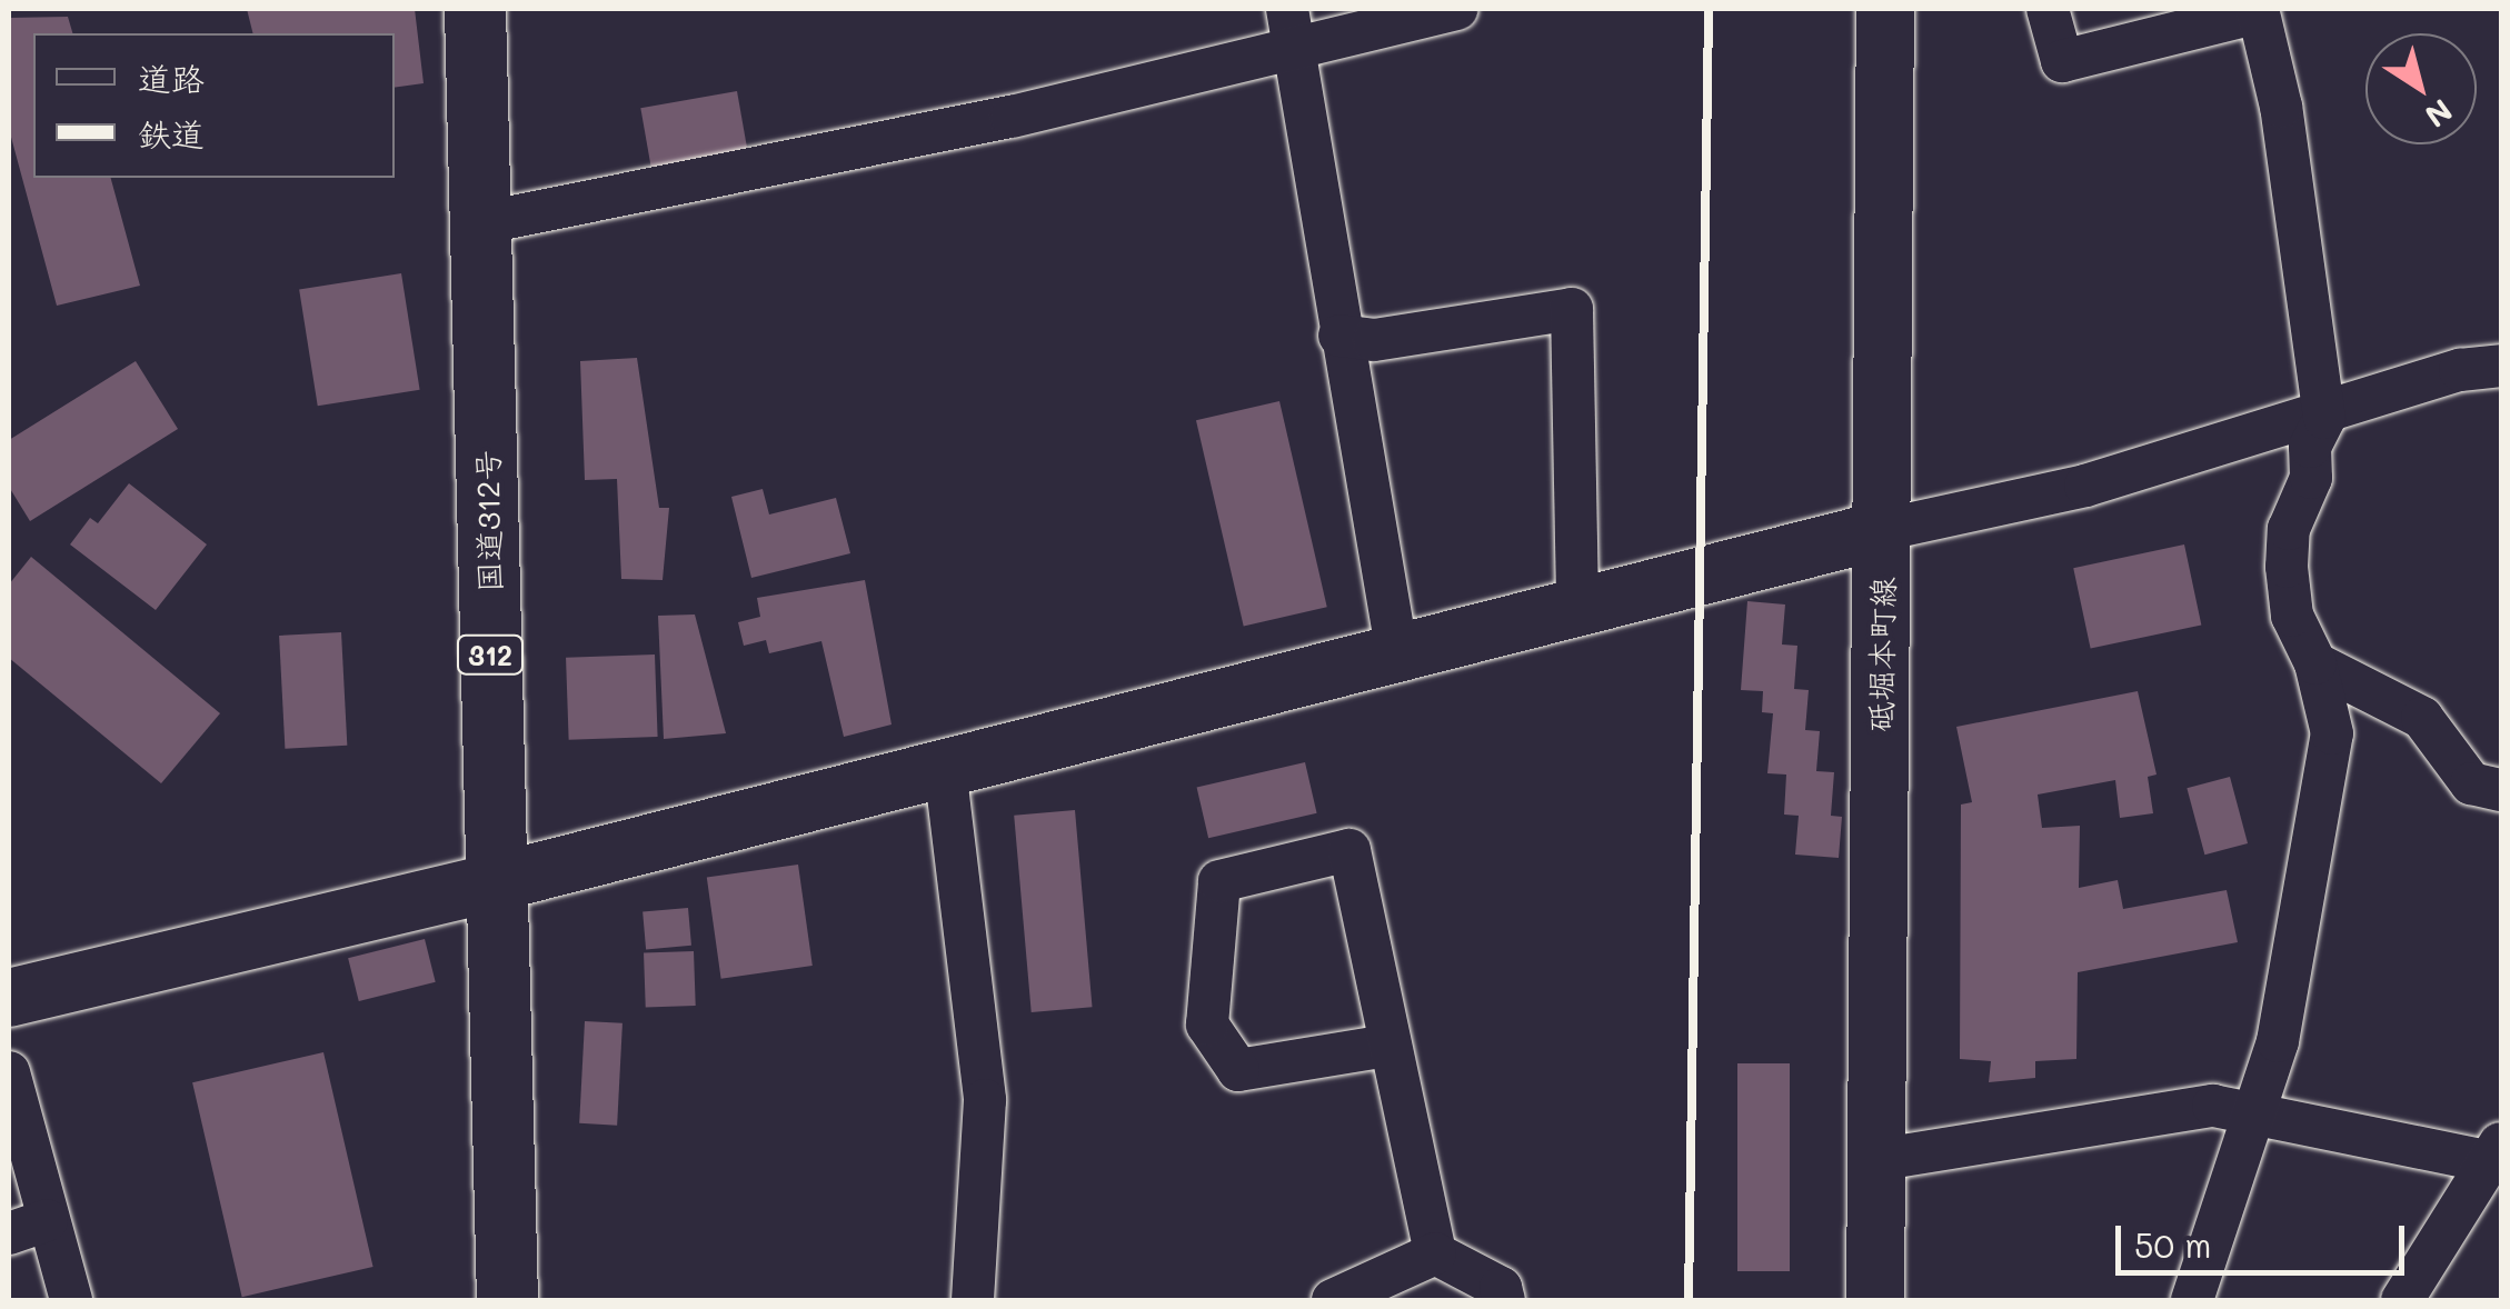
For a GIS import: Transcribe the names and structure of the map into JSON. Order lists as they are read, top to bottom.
{
  "streets": {
    "highway": ["国道312号", "312"],
    "street": ["砥堀本町線"]
  },
  "legend": ["道路", "鉄道"],
  "scale_bar": "50 m",
  "north": "bottom right"
}
